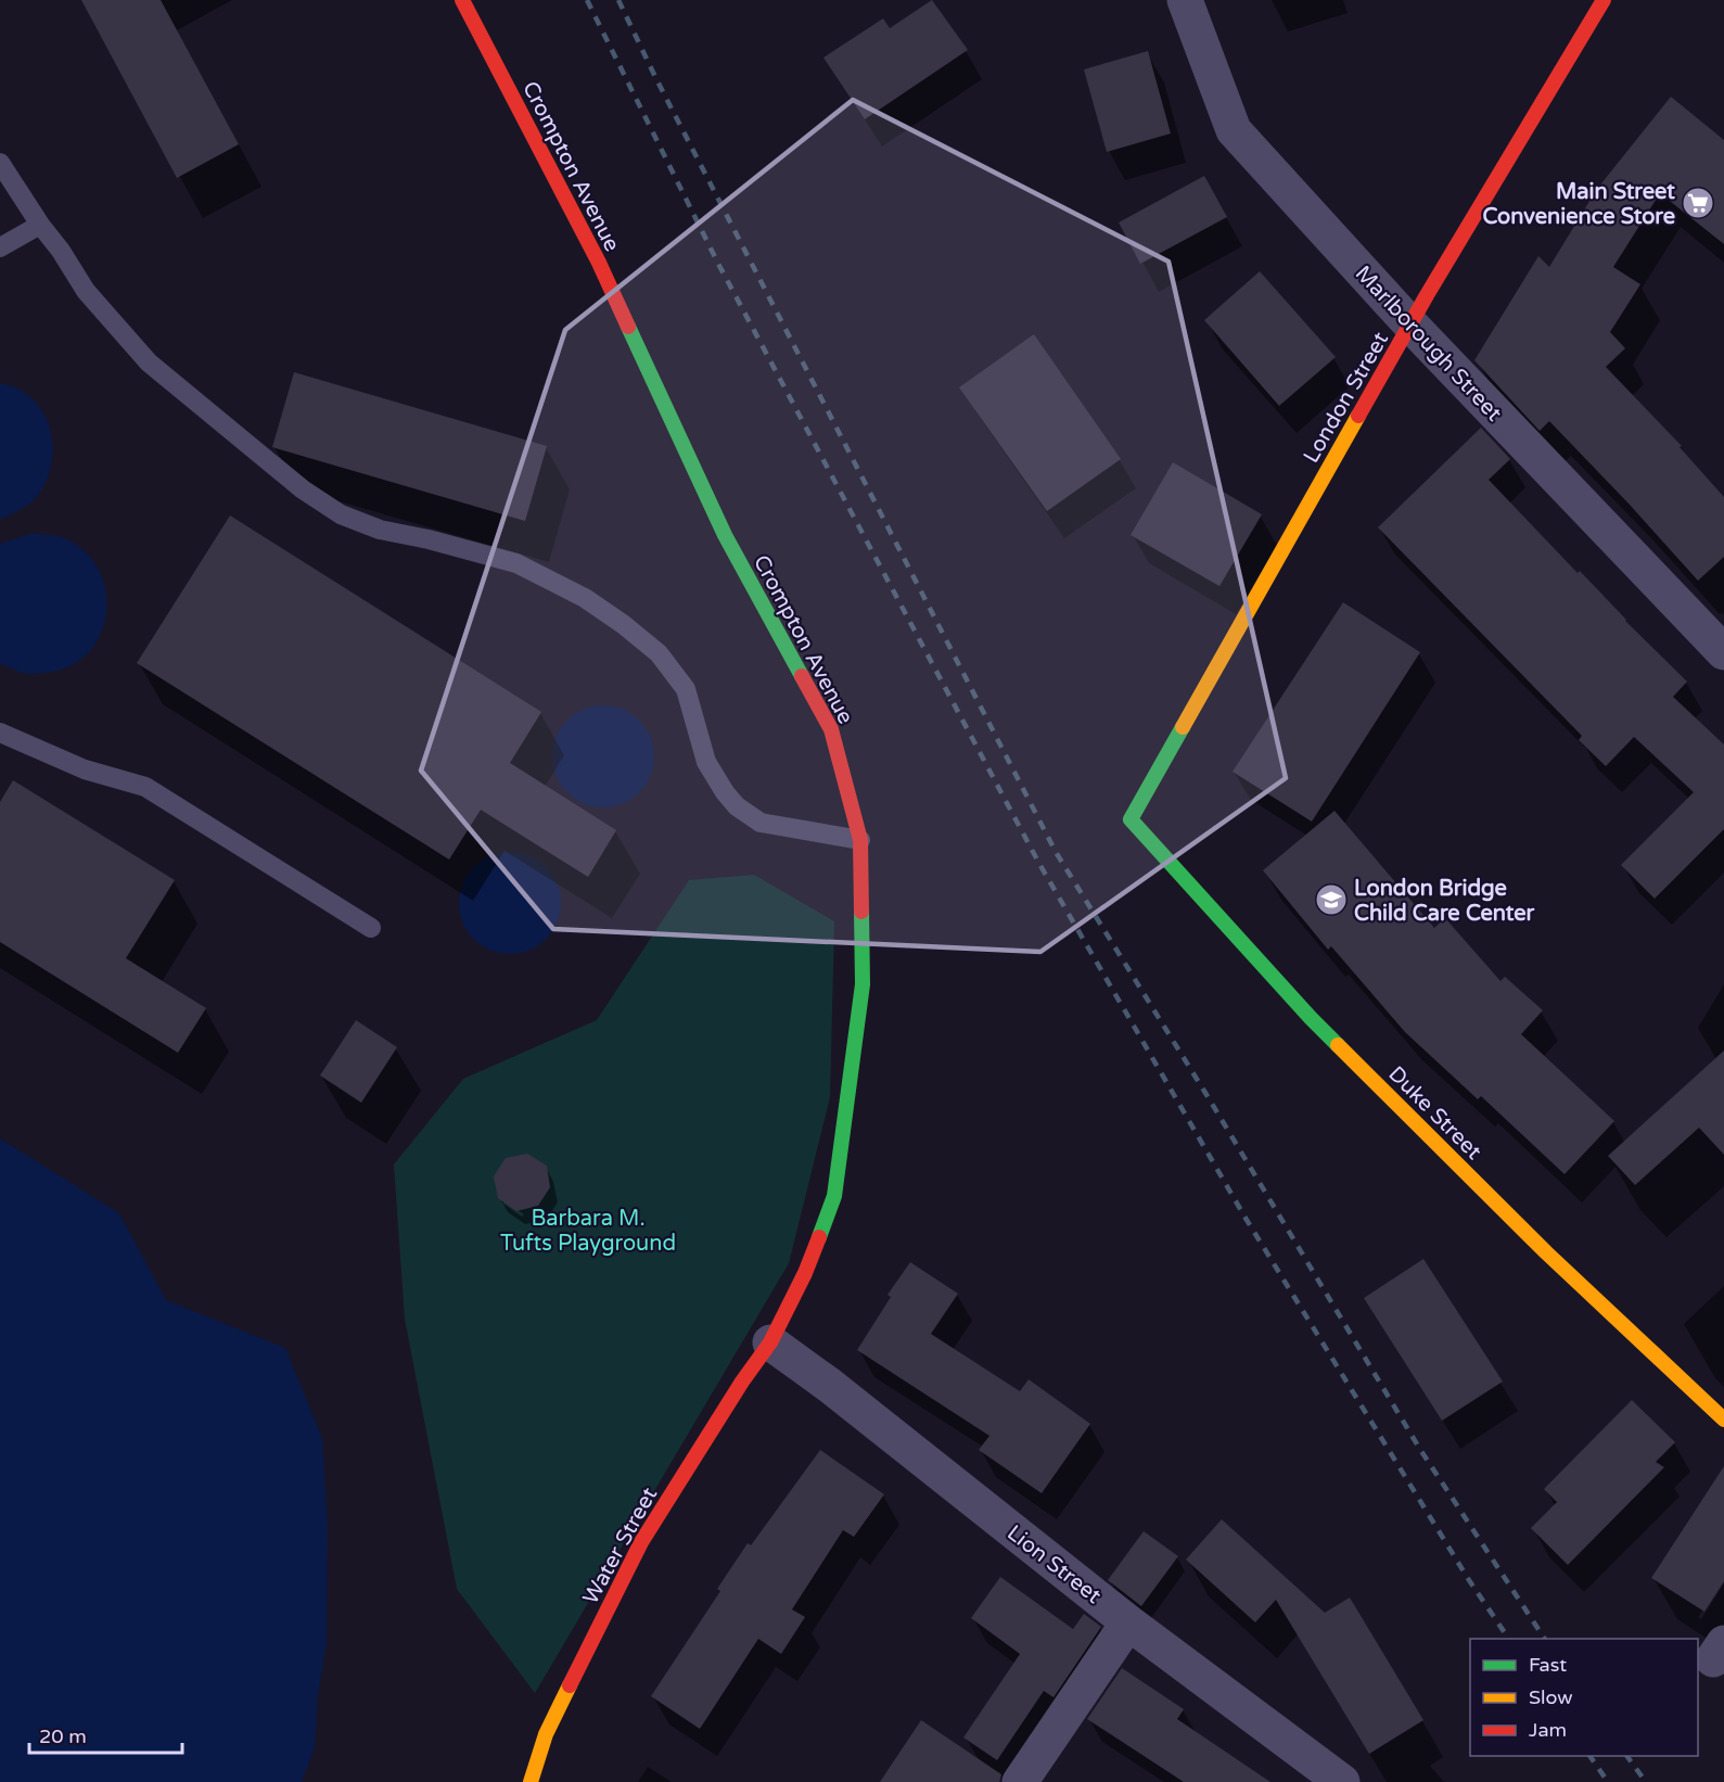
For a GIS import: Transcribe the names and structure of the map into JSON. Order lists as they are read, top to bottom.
{
  "streets": {
    "street": [
      "Crompton Avenue",
      "Marlborough Street",
      "London Street",
      "Duke Street",
      "Water Street",
      "Lion Street"
    ]
  },
  "crossings": [
    ["Crompton Avenue", "Water Street"],
    ["Crompton Avenue", "Lion Street"],
    ["Marlborough Street", "London Street"],
    ["London Street", "Duke Street"],
    ["Water Street", "Lion Street"]
  ],
  "parks": ["Barbara M. Tufts Playground"],
  "places": {
    "supermarket": ["Main Street Convenience Store"],
    "school or university": ["London Bridge Child Care Center"]
  },
  "legend": ["Fast", "Slow", "Jam"],
  "scale_bar": "20 m"
}
